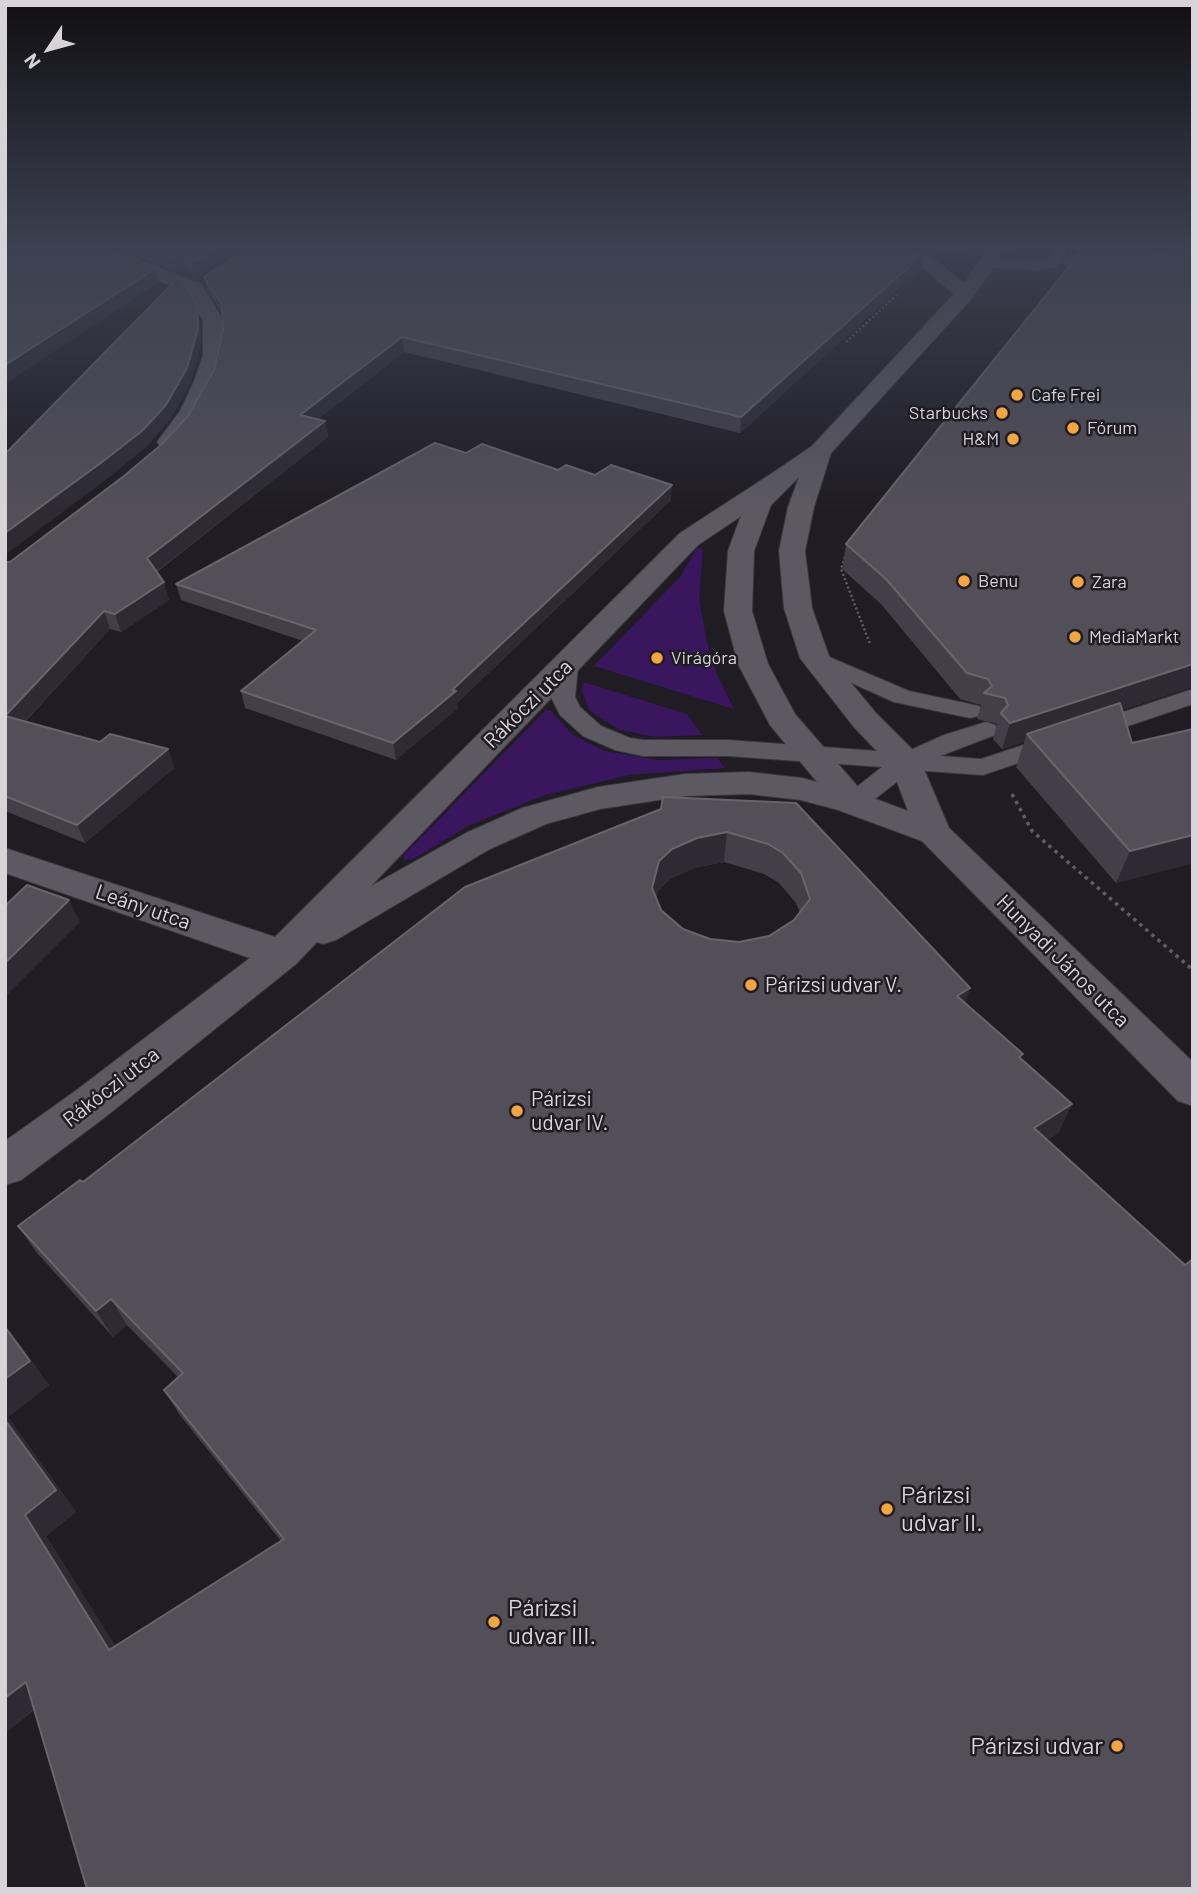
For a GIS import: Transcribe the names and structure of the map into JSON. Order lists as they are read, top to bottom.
{
  "streets": {
    "street": ["Rákóczi utca", "Leány utca", "Hunyadi János utca"]
  },
  "crossings": [
    ["Rákóczi utca", "Leány utca"],
    ["Rákóczi utca", "Hunyadi János utca"]
  ],
  "places": [
    "Cafe Frei",
    "Starbucks",
    "Fórum",
    "H&M",
    "Benu",
    "Zara",
    "MediaMarkt",
    "Virágóra",
    "Párizsi udvar V.",
    "Párizsi udvar IV.",
    "Párizsi udvar II.",
    "Párizsi udvar III.",
    "Párizsi udvar"
  ],
  "north": "bottom left"
}
